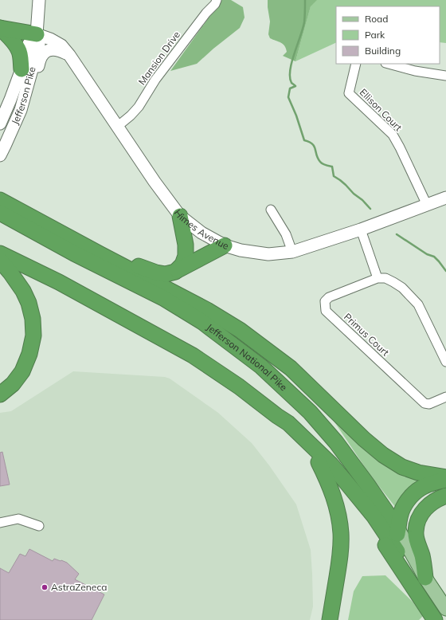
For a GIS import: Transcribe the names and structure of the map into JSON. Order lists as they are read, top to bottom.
{
  "streets": {
    "highway": ["Jefferson National Pike"],
    "street": [
      "Mansion Drive",
      "Jefferson Pike",
      "Ellison Court",
      "Himes Avenue",
      "Primus Court"
    ]
  },
  "crossings": [
    ["Mansion Drive", "Himes Avenue"],
    ["Jefferson Pike", "Himes Avenue"],
    ["Ellison Court", "Himes Avenue"]
  ],
  "places": ["AstraZeneca"],
  "legend": ["Road", "Park", "Building"]
}
